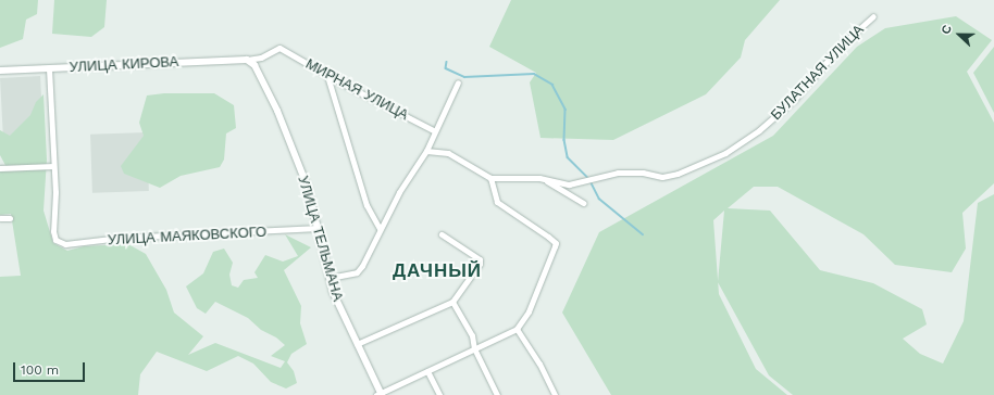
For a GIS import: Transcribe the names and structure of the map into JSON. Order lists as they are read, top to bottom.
{
  "streets": {
    "street": [
      "УЛИЦА КИРОВА",
      "БУЛАТНАЯ УЛИЦА",
      "МИРНАЯ УЛИЦА",
      "УЛИЦА МАЯКОВСКОГО",
      "УЛИЦА ТЕЛЬМАНА"
    ]
  },
  "crossings": [
    ["УЛИЦА КИРОВА", "МИРНАЯ УЛИЦА"],
    ["УЛИЦА КИРОВА", "УЛИЦА ТЕЛЬМАНА"],
    ["МИРНАЯ УЛИЦА", "УЛИЦА ТЕЛЬМАНА"],
    ["УЛИЦА МАЯКОВСКОГО", "УЛИЦА ТЕЛЬМАНА"]
  ],
  "districts": ["ДАЧНЫЙ"],
  "scale_bar": "100 m",
  "north": "left"
}
